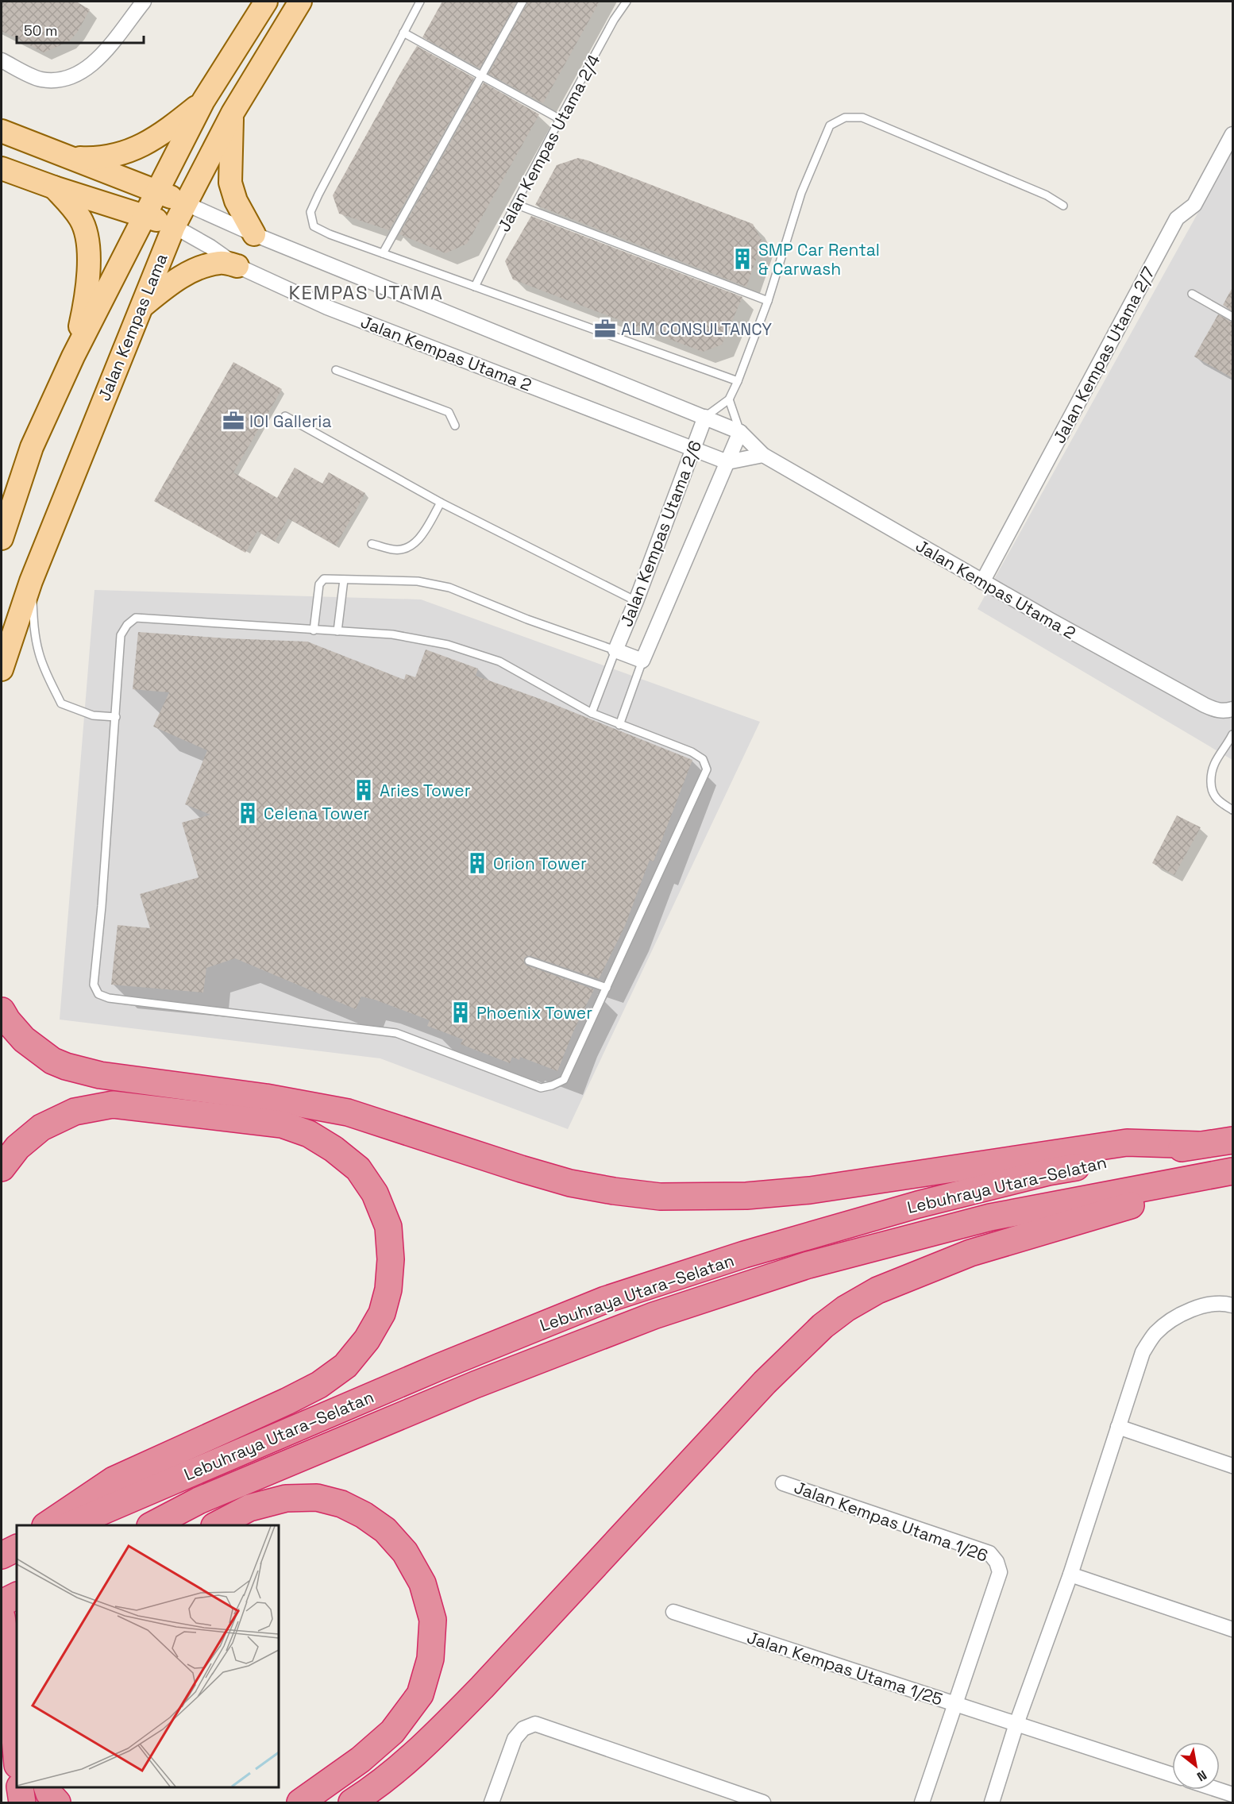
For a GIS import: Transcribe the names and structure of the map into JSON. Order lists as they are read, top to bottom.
{
  "streets": {
    "highway": ["Lebuhraya Utara–Selatan"],
    "main road": ["Jalan Kempas Lama"],
    "street": [
      "Jalan Kempas Utama 2",
      "Jalan Kempas Utama 2/7",
      "Jalan Kempas Utama 2/6",
      "Jalan Kempas Utama 1/26",
      "Jalan Kempas Utama 1/25"
    ],
    "lane": ["Jalan Kempas Utama 2/4"]
  },
  "crossings": [
    ["Jalan Kempas Lama", "Jalan Kempas Utama 2"],
    ["Jalan Kempas Utama 2", "Jalan Kempas Utama 2/7"],
    ["Jalan Kempas Utama 2", "Jalan Kempas Utama 2/6"],
    ["Jalan Kempas Utama 1/26", "Jalan Kempas Utama 1/25"]
  ],
  "districts": ["KEMPAS UTAMA"],
  "places": {
    "building": [
      "SMP Car Rental & Carwash",
      "Aries Tower",
      "Celena Tower",
      "Orion Tower",
      "Phoenix Tower"
    ],
    "office": ["ALM CONSULTANCY", "IOI Galleria"]
  },
  "scale_bar": "50 m",
  "north": "bottom right"
}
